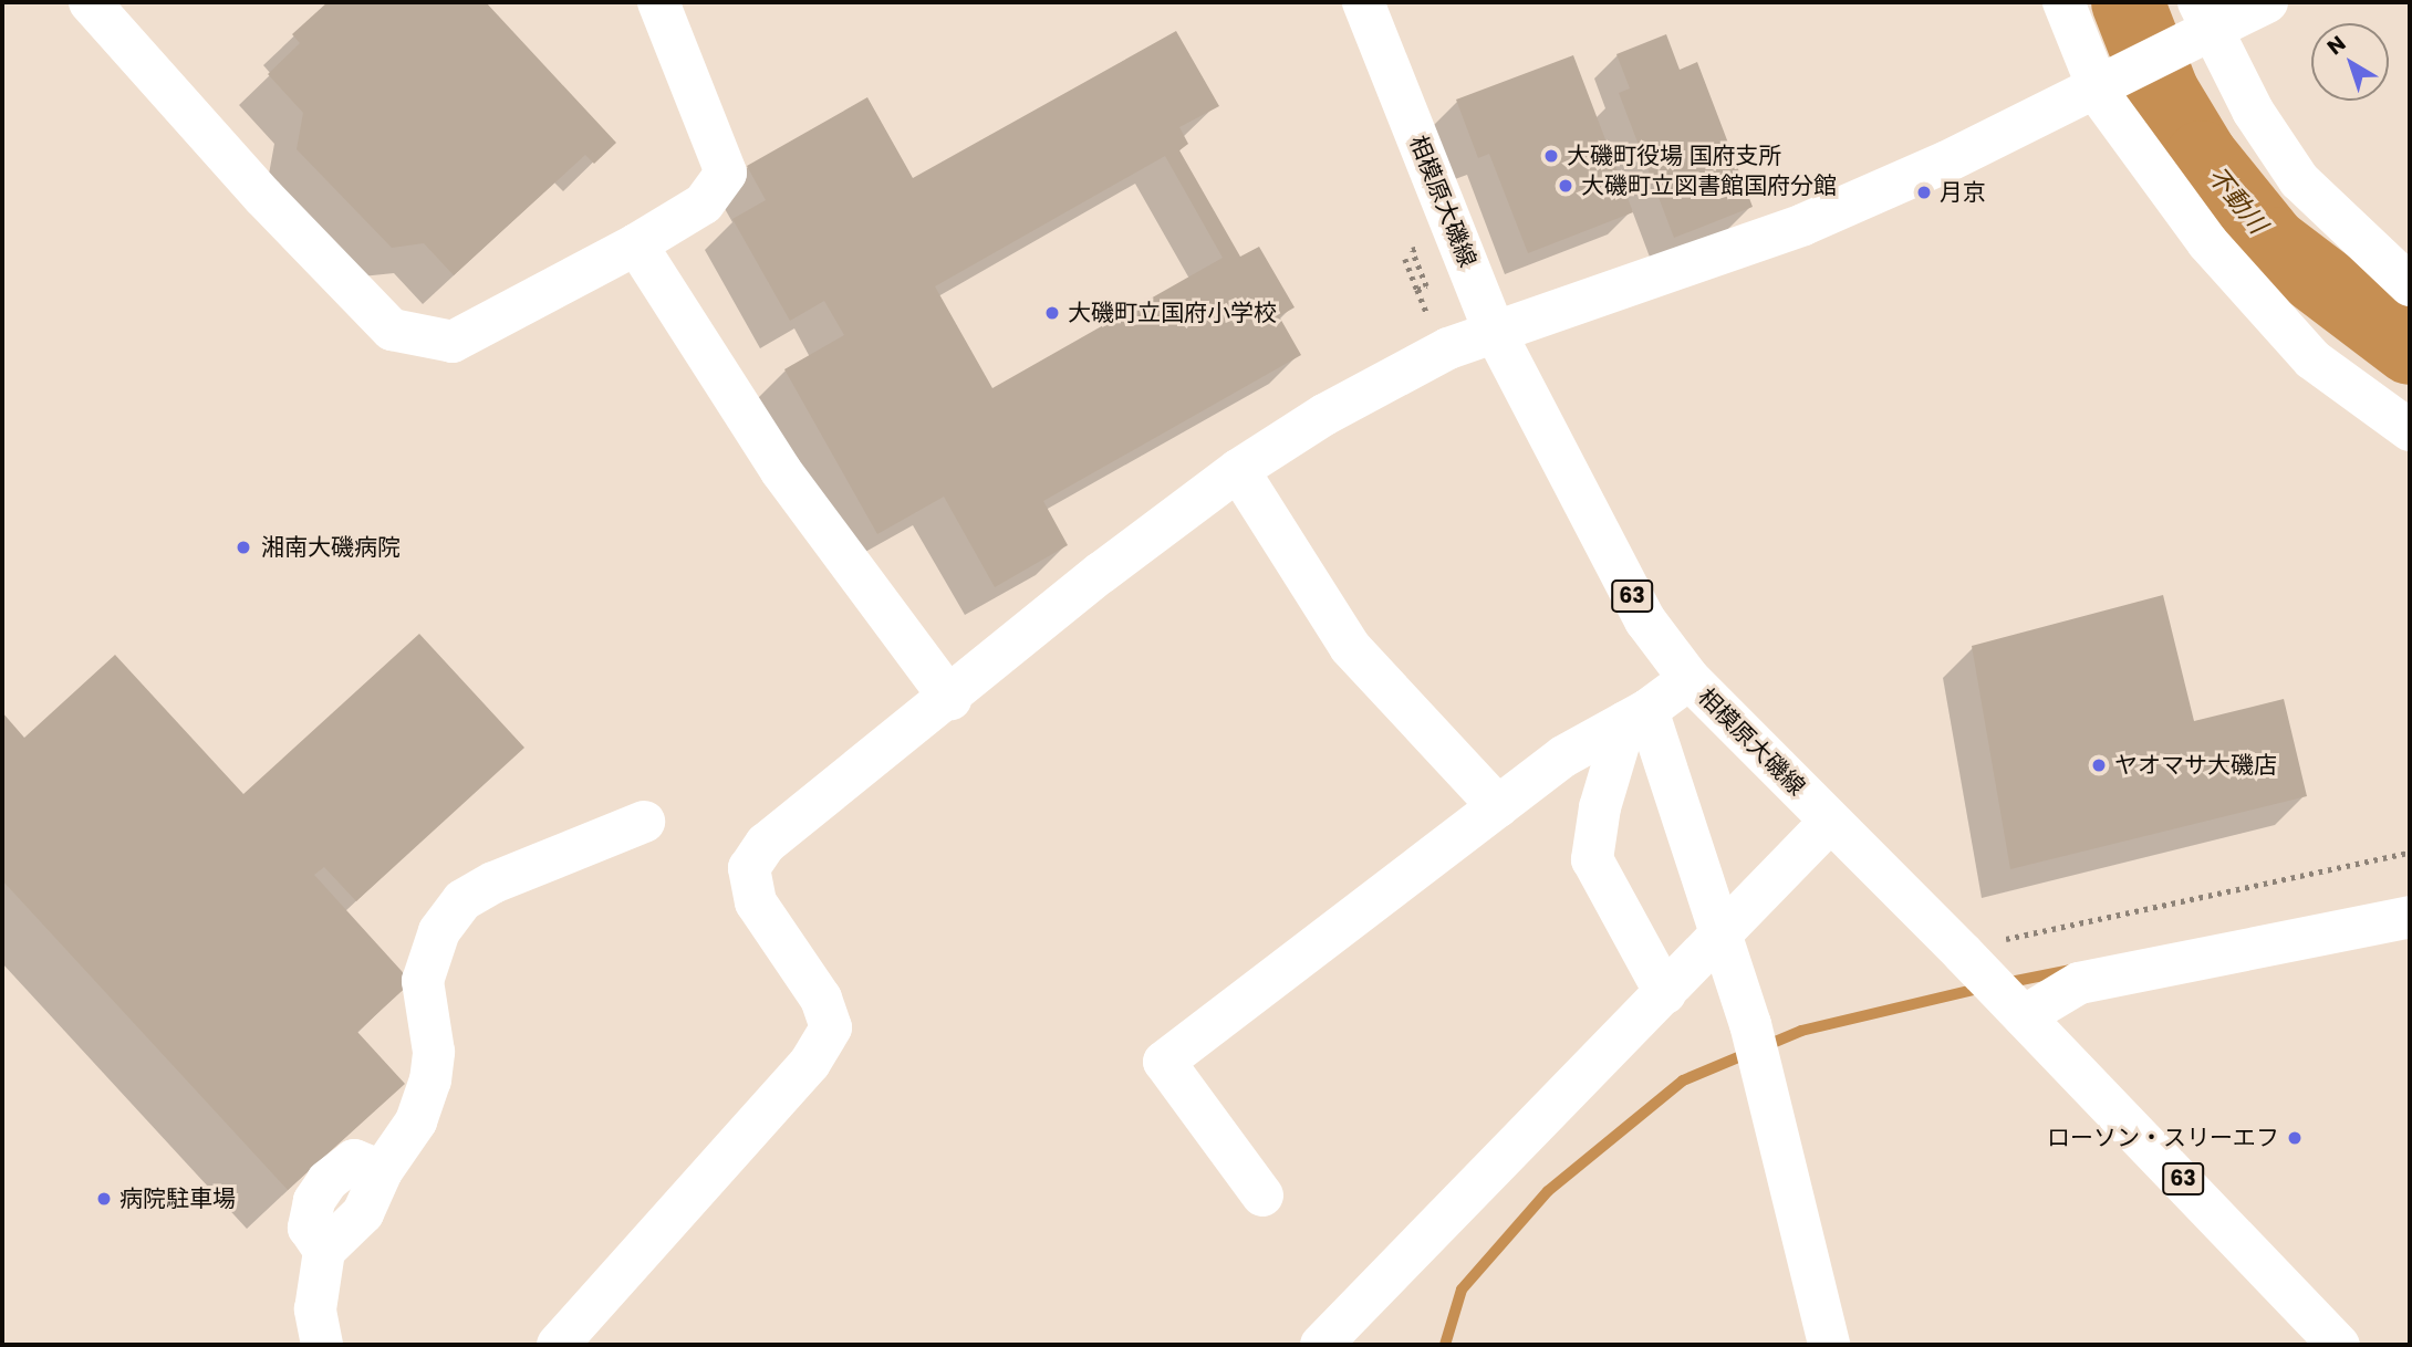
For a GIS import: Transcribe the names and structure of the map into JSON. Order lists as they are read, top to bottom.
{
  "streets": {
    "street": ["相模原大磯線", "63"]
  },
  "water": ["不動川"],
  "places": [
    "大磯町役場 国府支所",
    "大磯町立図書館国府分館",
    "月京",
    "大磯町立国府小学校",
    "湘南大磯病院",
    "ヤオマサ大磯店",
    "ローソン・スリーエフ",
    "病院駐車場"
  ],
  "north": "top left"
}
